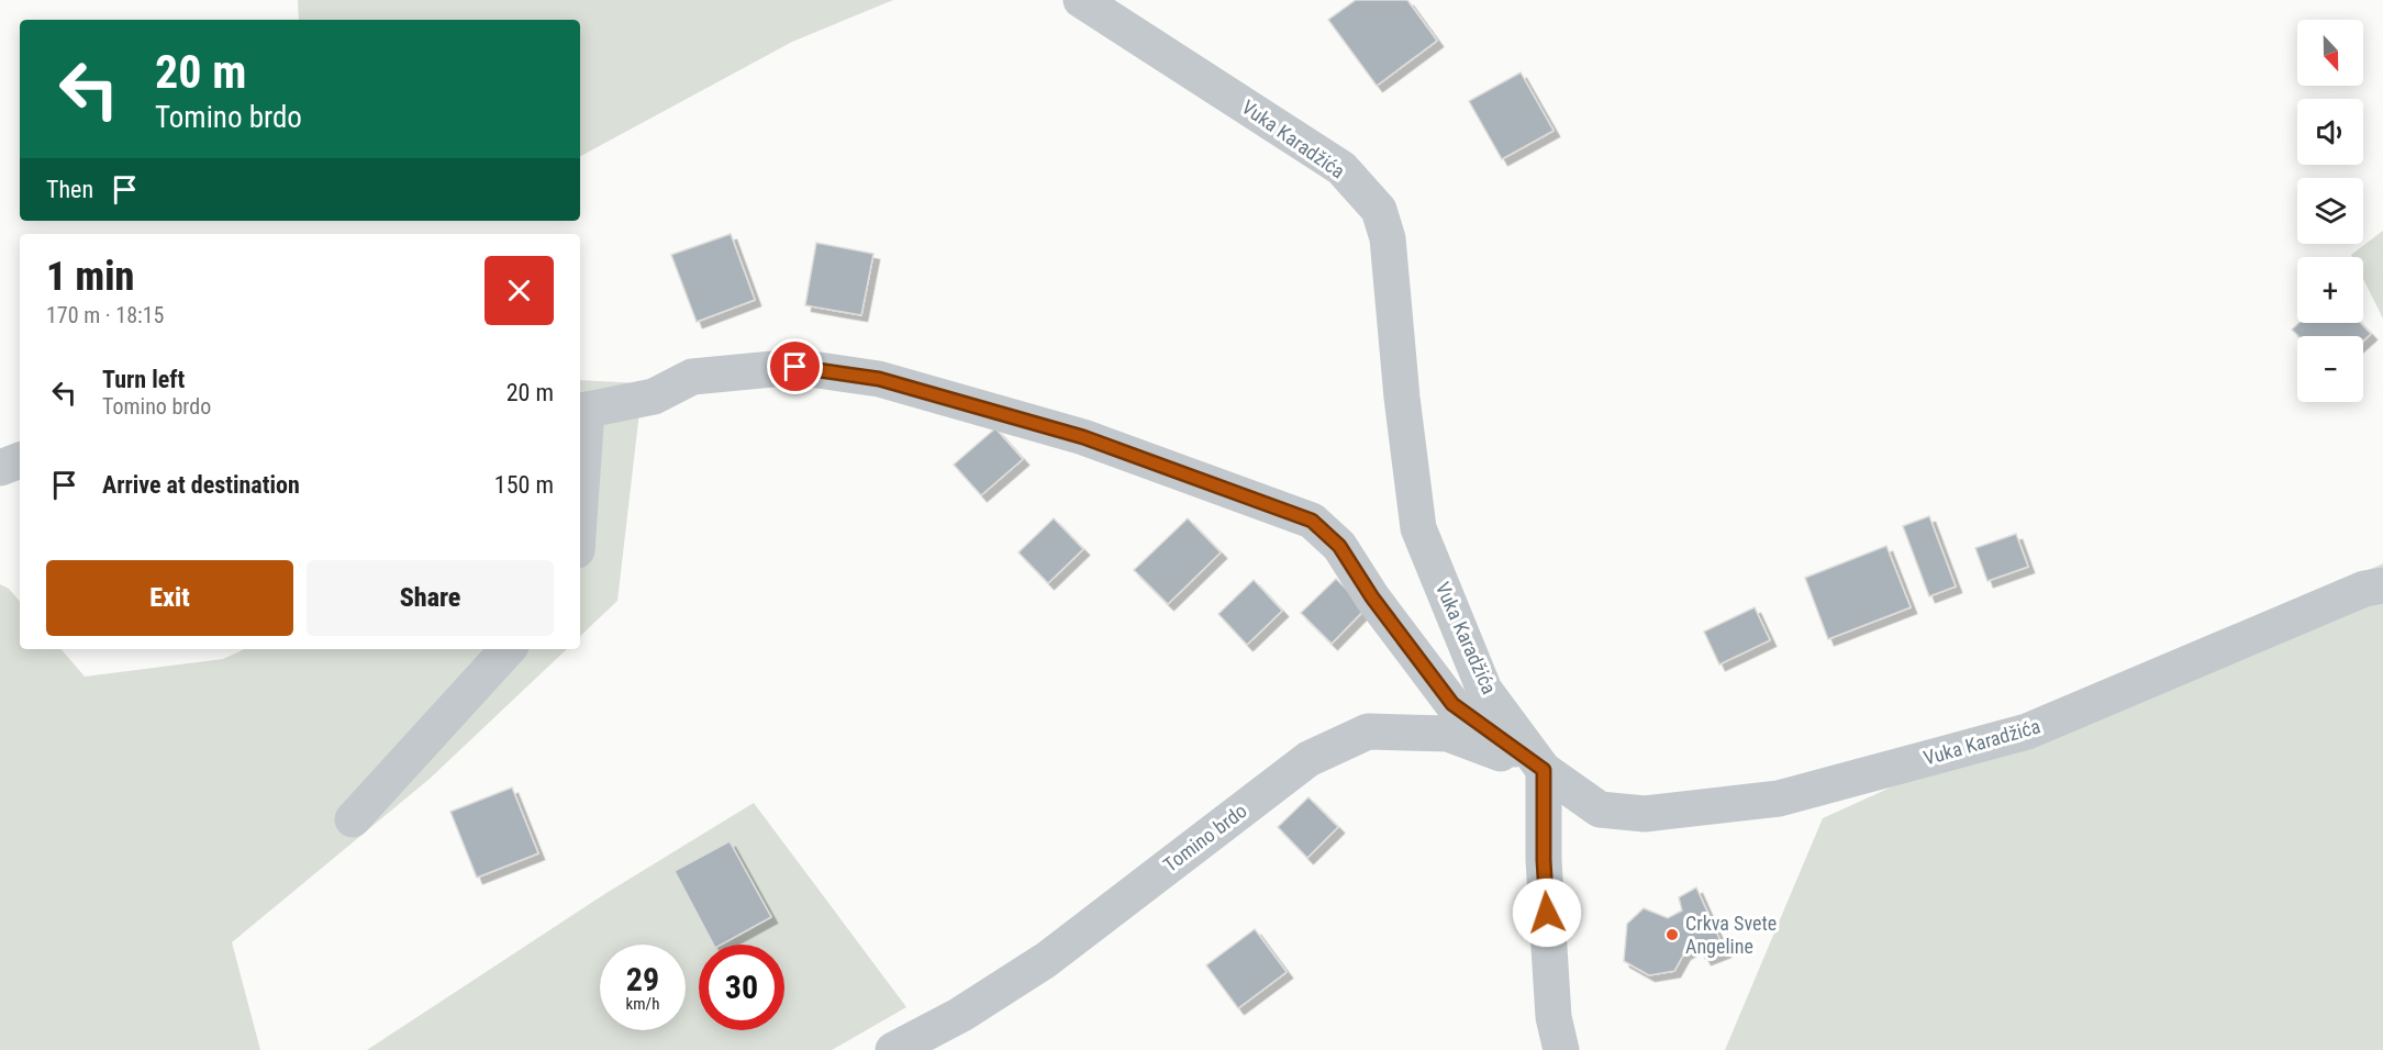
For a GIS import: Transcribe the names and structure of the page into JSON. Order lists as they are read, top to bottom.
{
  "streets": {
    "street": ["Vuka Karadžića", "Tomino brdo"]
  },
  "crossings": [
    ["Vuka Karadžića", "Tomino brdo"]
  ],
  "places": ["Crkva Svete Angeline"],
  "north": "bottom",
  "page": {
    "map_buttons": ["+", "−"],
    "turn": ["20 m", "Tomino brdo"],
    "then": "Then",
    "heading": ["1 min", "170 m · 18:15"],
    "list": [
      {
        "name": "Turn left",
        "note": "Tomino brdo",
        "value": "20 m"
      },
      {
        "name": "Arrive at destination",
        "value": "150 m"
      }
    ],
    "buttons": ["Exit", "Share"],
    "speed": "29 km/h",
    "limit": "30"
  }
}
